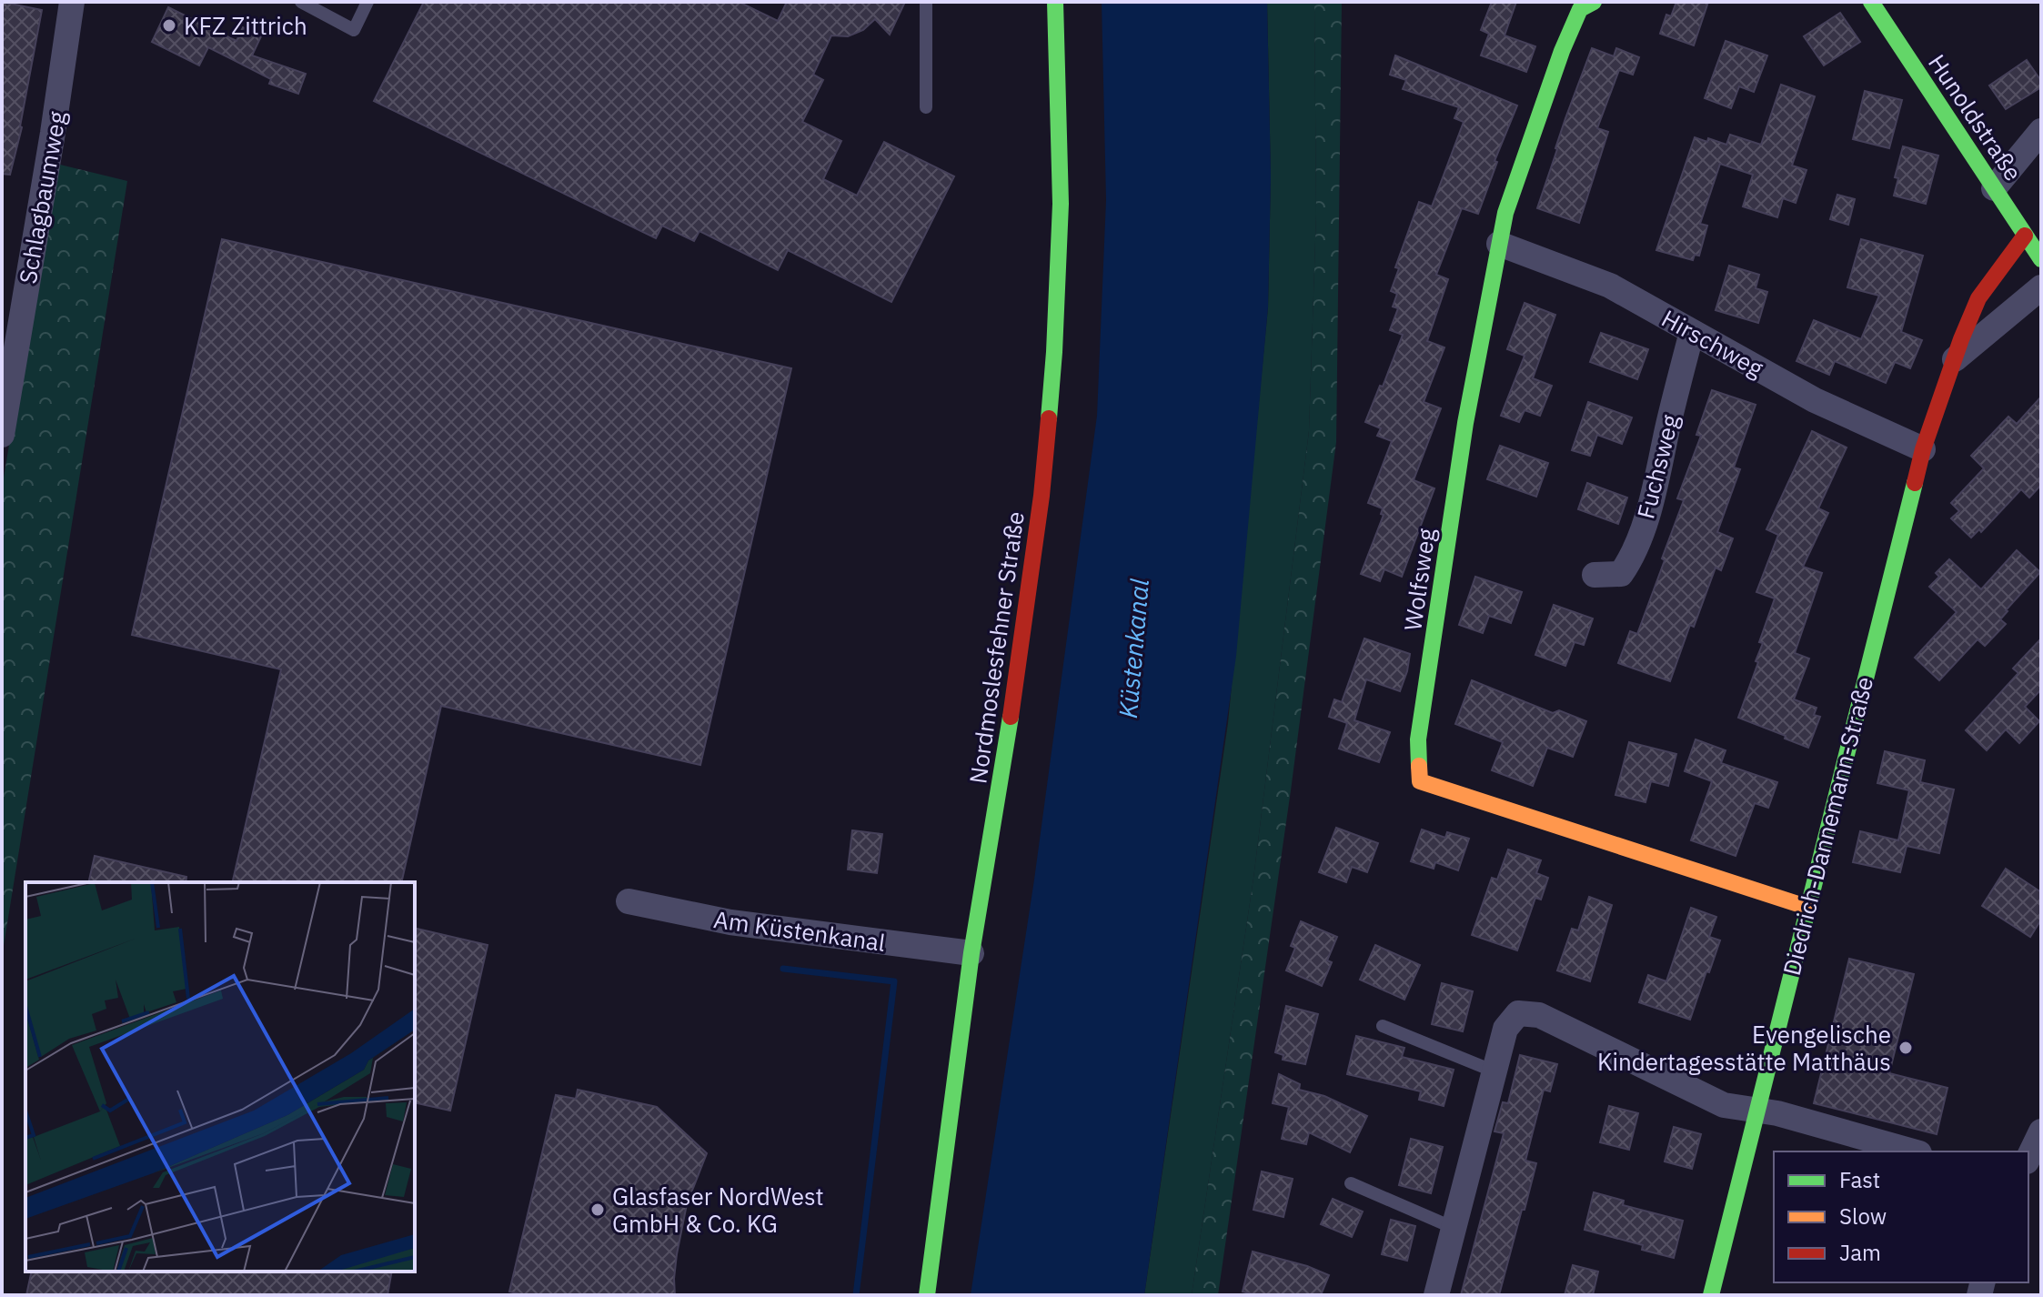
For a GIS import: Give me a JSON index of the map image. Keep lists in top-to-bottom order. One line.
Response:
{"streets":{"street":["Hunoldstraße","Schlagbaumweg","Hirschweg","Fuchsweg","Wolfsweg","Nordmoslesfehner Straße","Diedrich-Dannemann-Straße","Am Küstenkanal"]},"crossings":[["Hunoldstraße","Diedrich-Dannemann-Straße"],["Hirschweg","Fuchsweg"],["Hirschweg","Wolfsweg"],["Hirschweg","Diedrich-Dannemann-Straße"],["Wolfsweg","Diedrich-Dannemann-Straße"],["Nordmoslesfehner Straße","Am Küstenkanal"]],"water":["Küstenkanal"],"places":["KFZ Zittrich","Evengelische Kindertagesstätte Matthäus","Glasfaser NordWest GmbH & Co. KG"],"legend":["Fast","Slow","Jam"]}
